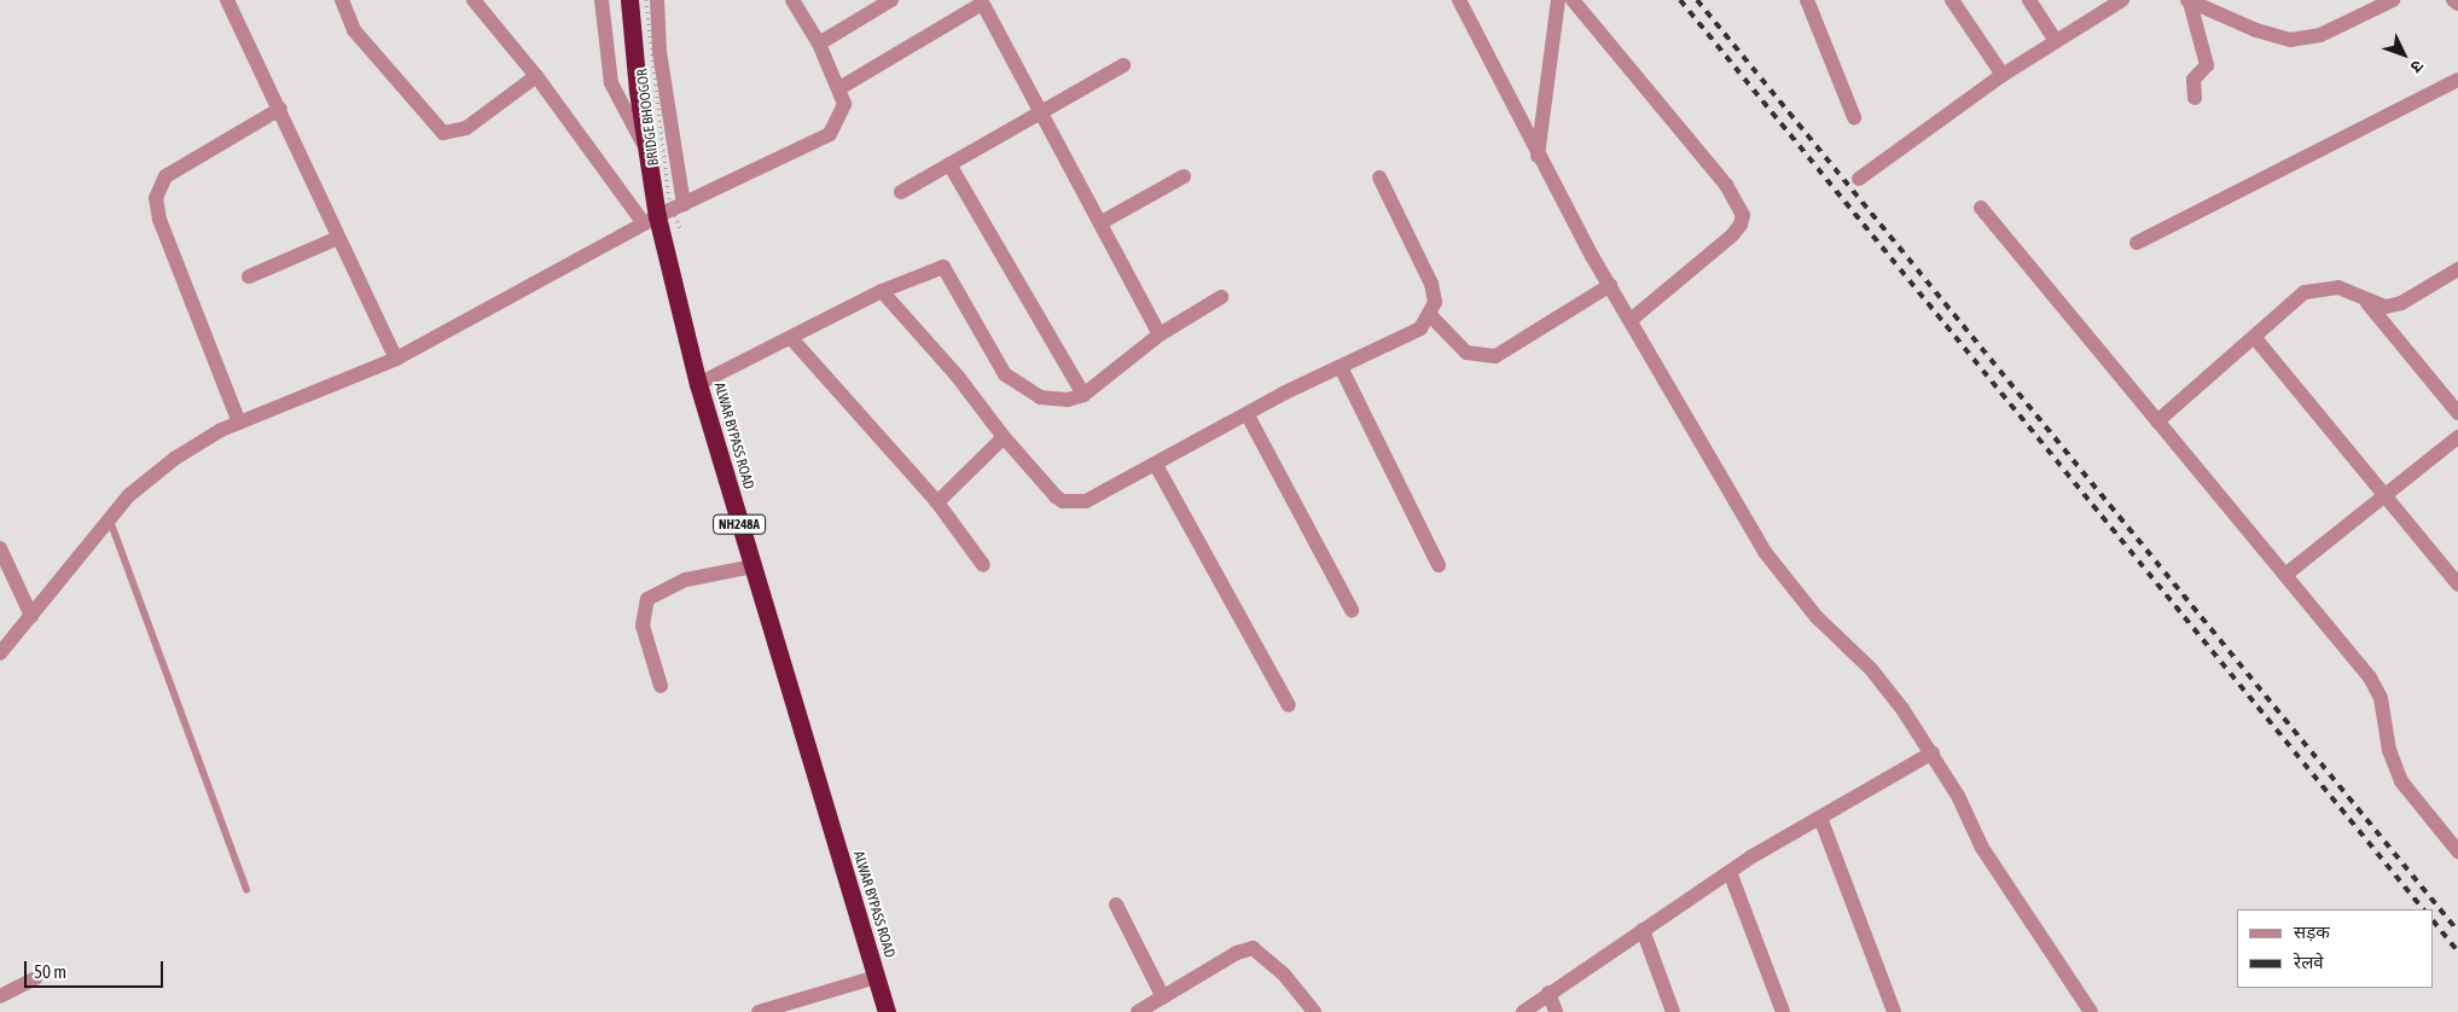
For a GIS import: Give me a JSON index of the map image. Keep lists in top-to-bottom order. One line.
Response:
{"streets":{"highway":["ALWAR BYPASS ROAD","NH248A"],"path":["BRIDGE BHOOGOR"]},"legend":["सड़क","रेलवे"],"scale_bar":"50 m","north":"bottom right"}
